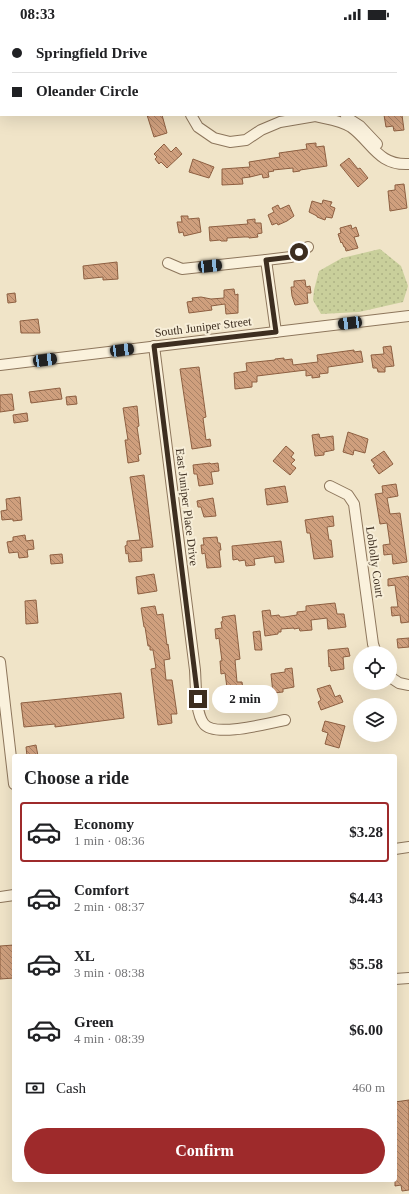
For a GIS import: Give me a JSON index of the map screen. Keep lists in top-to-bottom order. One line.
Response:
{"streets":{"street":["South Juniper Street","East Juniper Place Drive","Loblolly Court"]},"crossings":[["South Juniper Street","East Juniper Place Drive"]],"page":{"status":"08:33","banner":["Springfield Drive","Oleander Circle"],"bubble":"2 min","heading":"Choose a ride","list":[{"name":"Economy","note":"1 min · 08:36","value":"$3.28"},{"name":"Comfort","note":"2 min · 08:37","value":"$4.43"},{"name":"XL","note":"3 min · 08:38","value":"$5.58"},{"name":"Green","note":"4 min · 08:39","value":"$6.00"}],"pay":["Cash","460 m"],"buttons":"Confirm"}}
